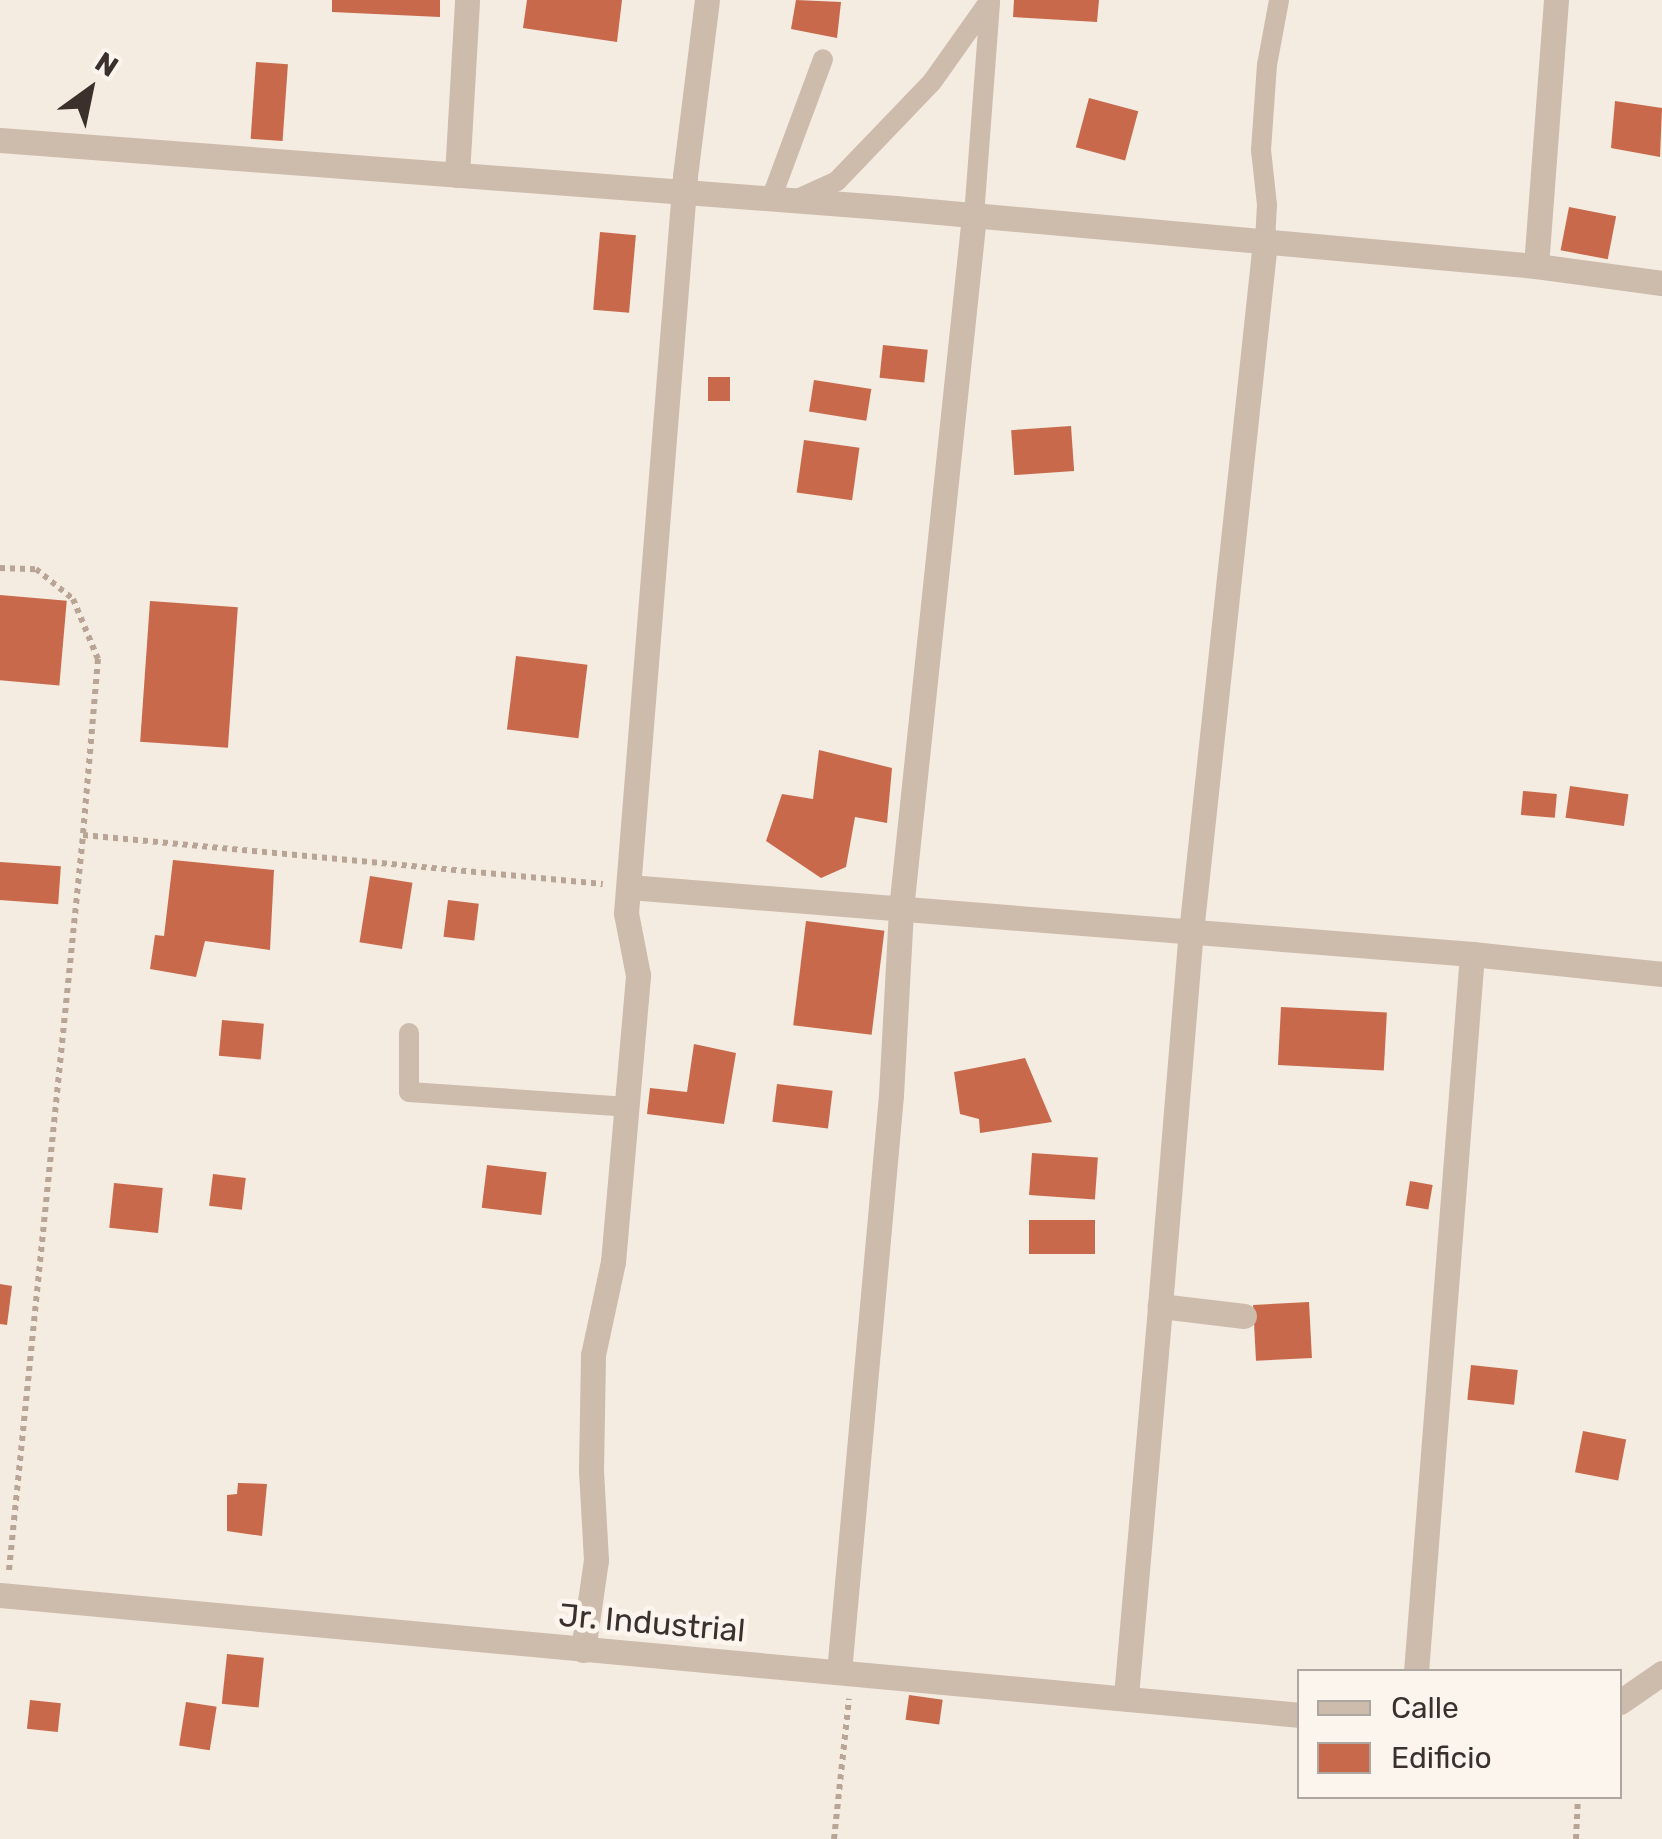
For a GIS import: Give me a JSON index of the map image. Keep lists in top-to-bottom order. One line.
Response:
{"streets":{"street":["Jr. Industrial"]},"legend":["Calle","Edificio"],"north":"top right"}
